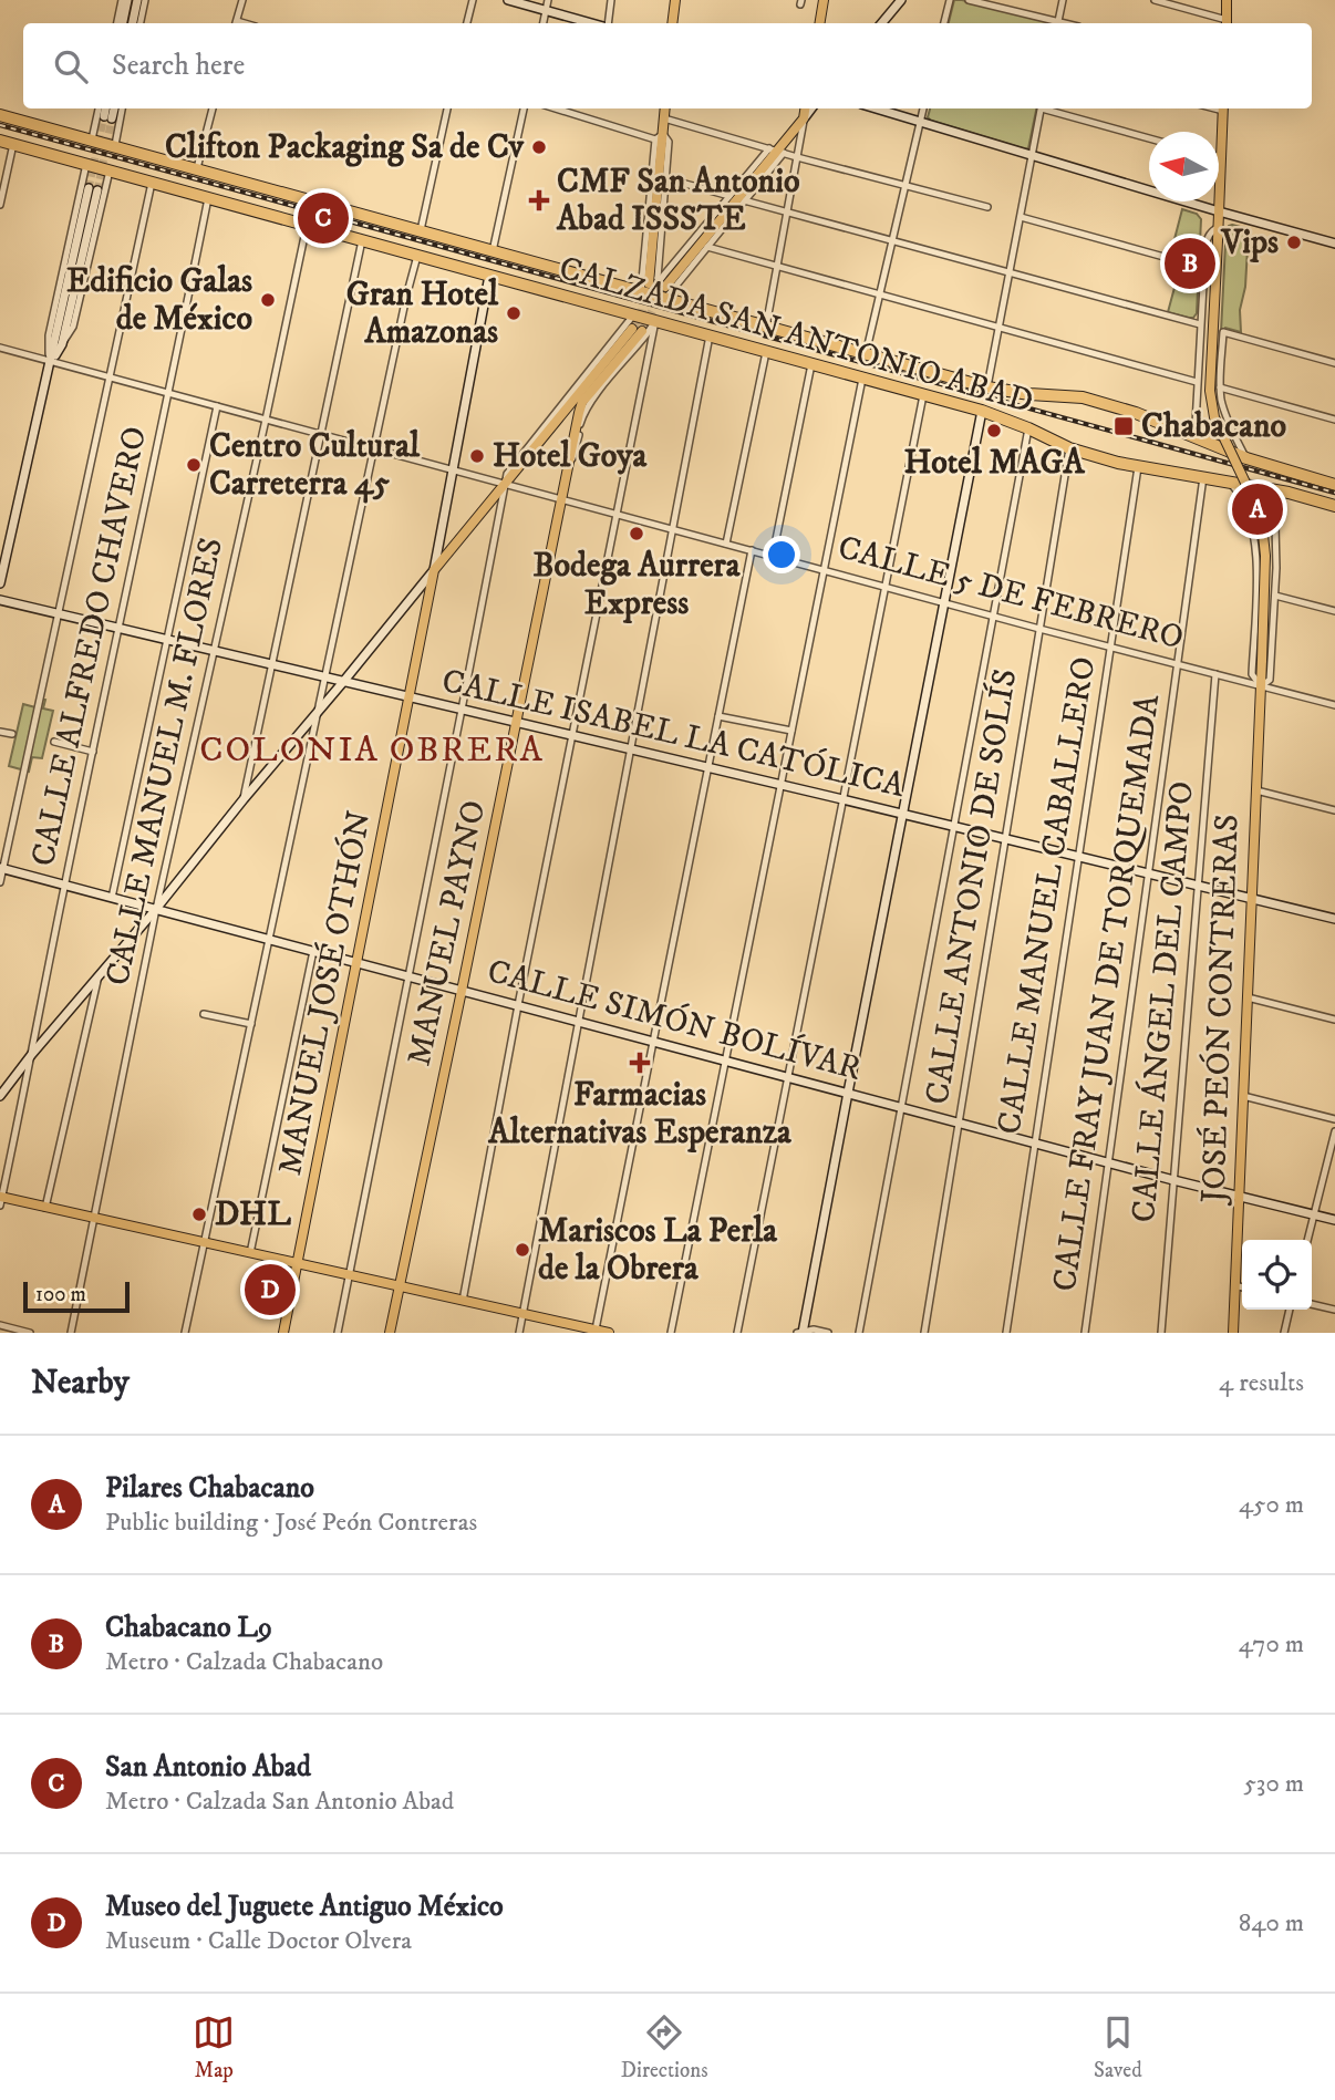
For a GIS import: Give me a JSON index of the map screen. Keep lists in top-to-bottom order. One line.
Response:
{"streets":{"highway":["CALZADA SAN ANTONIO ABAD"],"main road":["MANUEL PAYNO","MANUEL JOSÉ OTHÓN","JOSÉ PEÓN CONTRERAS"],"street":["CALLE 5 DE FEBRERO","CALLE ALFREDO CHAVERO","CALLE ISABEL LA CATÓLICA","CALLE MANUEL M. FLORES","CALLE ANTONIO DE SOLÍS","CALLE MANUEL CABALLERO","CALLE FRAY JUAN DE TORQUEMADA","CALLE ÁNGEL DEL CAMPO","CALLE SIMÓN BOLÍVAR"]},"crossings":[["CALZADA SAN ANTONIO ABAD","CALLE ALFREDO CHAVERO"],["CALZADA SAN ANTONIO ABAD","CALLE MANUEL M. FLORES"],["CALZADA SAN ANTONIO ABAD","CALLE ANTONIO DE SOLÍS"],["CALZADA SAN ANTONIO ABAD","CALLE MANUEL CABALLERO"],["CALZADA SAN ANTONIO ABAD","MANUEL JOSÉ OTHÓN"],["CALZADA SAN ANTONIO ABAD","CALLE FRAY JUAN DE TORQUEMADA"],["CALZADA SAN ANTONIO ABAD","JOSÉ PEÓN CONTRERAS"],["CALLE 5 DE FEBRERO","CALLE ALFREDO CHAVERO"],["CALLE 5 DE FEBRERO","CALLE MANUEL M. FLORES"],["CALLE 5 DE FEBRERO","CALLE ANTONIO DE SOLÍS"],["CALLE 5 DE FEBRERO","CALLE MANUEL CABALLERO"],["CALLE 5 DE FEBRERO","MANUEL PAYNO"],["CALLE 5 DE FEBRERO","MANUEL JOSÉ OTHÓN"],["CALLE 5 DE FEBRERO","CALLE FRAY JUAN DE TORQUEMADA"],["CALLE 5 DE FEBRERO","CALLE ÁNGEL DEL CAMPO"],["CALLE 5 DE FEBRERO","JOSÉ PEÓN CONTRERAS"],["CALLE ALFREDO CHAVERO","CALLE ISABEL LA CATÓLICA"],["CALLE ALFREDO CHAVERO","CALLE SIMÓN BOLÍVAR"],["CALLE ISABEL LA CATÓLICA","CALLE MANUEL M. FLORES"],["CALLE ISABEL LA CATÓLICA","CALLE ANTONIO DE SOLÍS"],["CALLE ISABEL LA CATÓLICA","CALLE MANUEL CABALLERO"],["CALLE ISABEL LA CATÓLICA","MANUEL PAYNO"],["CALLE ISABEL LA CATÓLICA","MANUEL JOSÉ OTHÓN"],["CALLE ISABEL LA CATÓLICA","CALLE FRAY JUAN DE TORQUEMADA"],["CALLE ISABEL LA CATÓLICA","CALLE ÁNGEL DEL CAMPO"],["CALLE ISABEL LA CATÓLICA","JOSÉ PEÓN CONTRERAS"],["CALLE MANUEL M. FLORES","CALLE SIMÓN BOLÍVAR"],["CALLE ANTONIO DE SOLÍS","CALLE SIMÓN BOLÍVAR"],["CALLE MANUEL CABALLERO","CALLE SIMÓN BOLÍVAR"],["MANUEL PAYNO","CALLE SIMÓN BOLÍVAR"],["MANUEL JOSÉ OTHÓN","CALLE SIMÓN BOLÍVAR"],["CALLE FRAY JUAN DE TORQUEMADA","CALLE SIMÓN BOLÍVAR"],["CALLE ÁNGEL DEL CAMPO","CALLE SIMÓN BOLÍVAR"],["JOSÉ PEÓN CONTRERAS","CALLE SIMÓN BOLÍVAR"]],"districts":["COLONIA OBRERA"],"places":{"other":["Clifton Packaging Sa de Cv","Vips","Edificio Galas de México","Gran Hotel Amazonas","Hotel MAGA","Hotel Goya","Centro Cultural Carreterra 45","Bodega Aurrera Express","DHL","Mariscos La Perla de la Obrera"],"health":["CMF San Antonio Abad ISSSTE","Farmacias Alternativas Esperanza"],"transit":["Chabacano"]},"scale_bar":"100 m","north":"left","page":{"search":"Search here","pins":["C","B","A","D"],"scale":"100 m","heading":["Nearby","4 results"],"list":[{"mark":"A","name":"Pilares Chabacano","note":"Public building · José Peón Contreras","value":"450 m"},{"mark":"B","name":"Chabacano L9","note":"Metro · Calzada Chabacano","value":"470 m"},{"mark":"C","name":"San Antonio Abad","note":"Metro · Calzada San Antonio Abad","value":"530 m"},{"mark":"D","name":"Museo del Juguete Antiguo México","note":"Museum · Calle Doctor Olvera","value":"840 m"}],"nav":["Map","Directions","Saved"]}}
